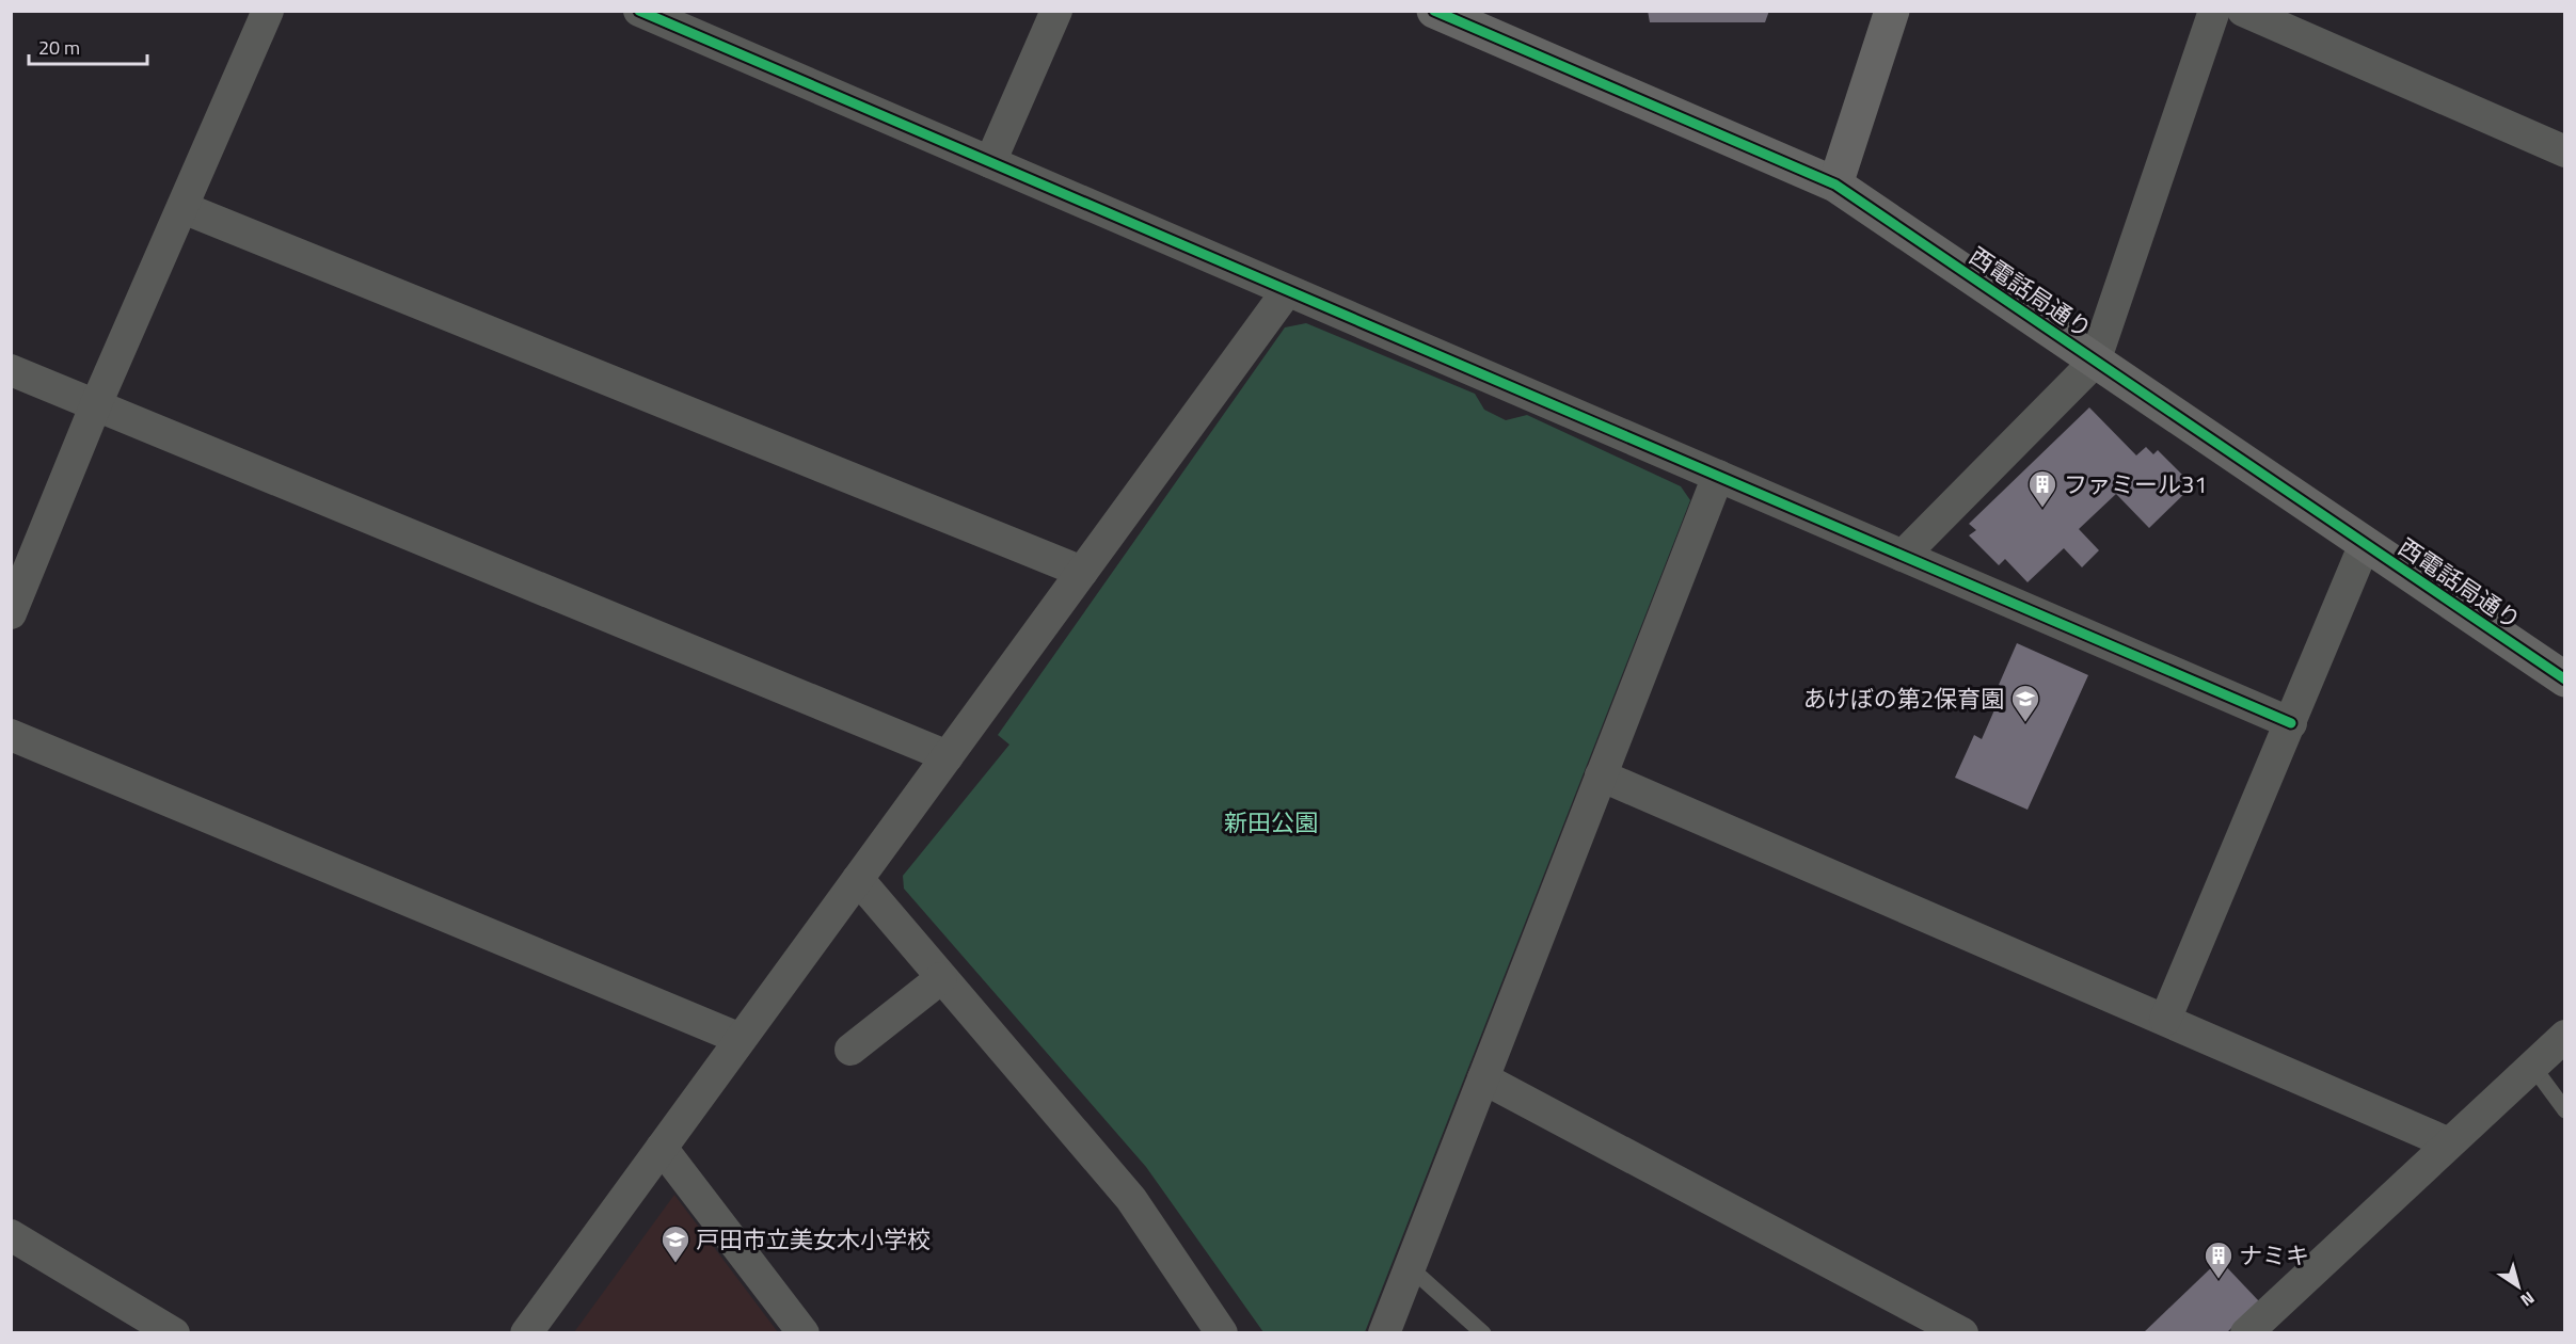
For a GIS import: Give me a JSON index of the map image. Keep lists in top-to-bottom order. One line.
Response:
{"streets":{"street":["西電話局通り"]},"parks":["新田公園"],"places":{"building":["ファミール31","ナミキ"],"school or university":["あけぼの第2保育園","戸田市立美女木小学校"]},"scale_bar":"20 m","north":"bottom right"}
